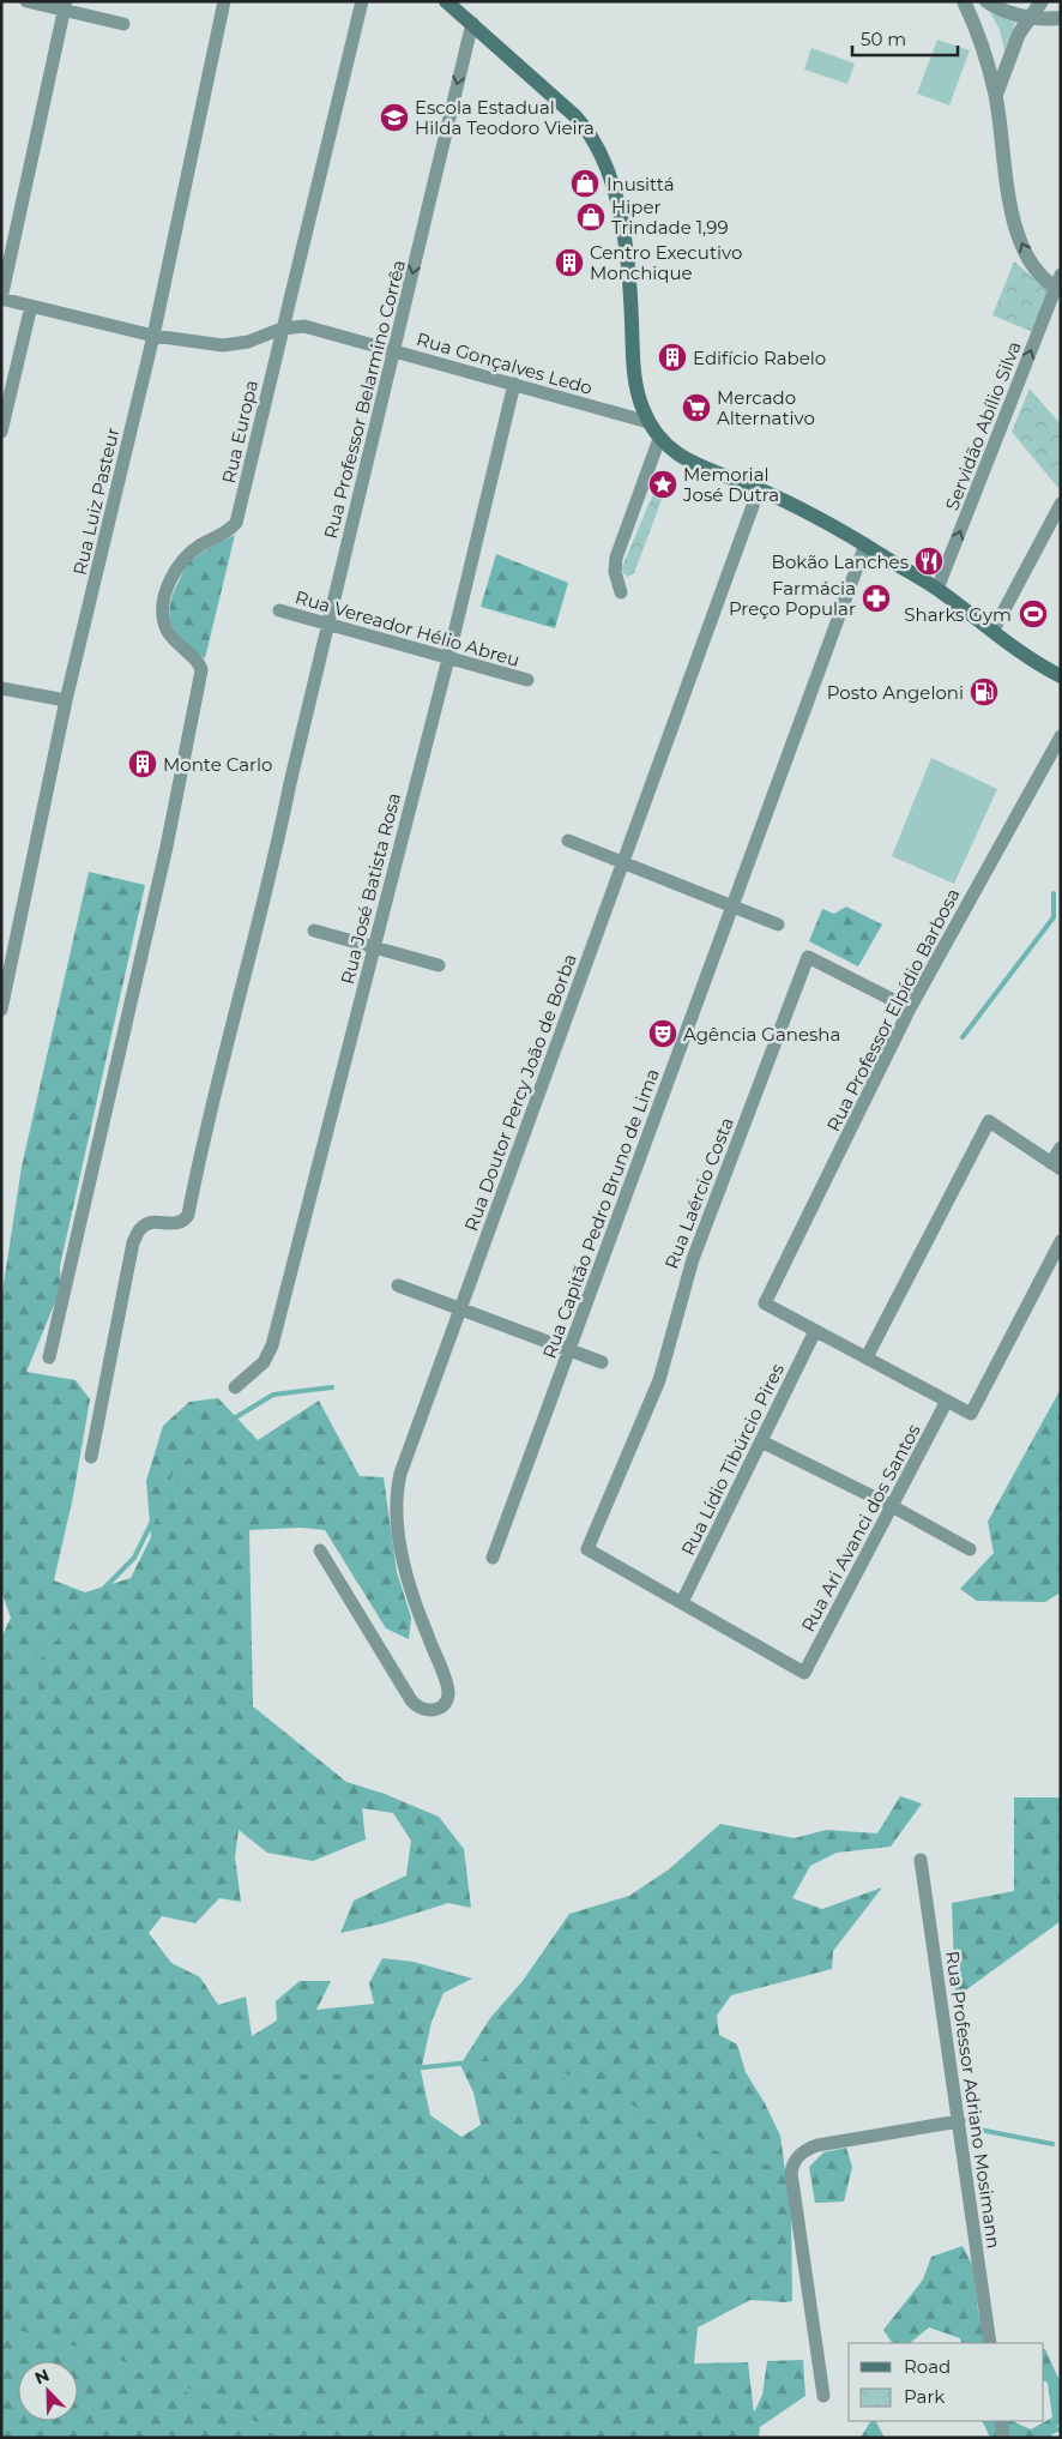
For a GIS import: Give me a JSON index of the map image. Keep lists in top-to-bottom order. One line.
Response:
{"streets":{"street":["Rua Gonçalves Ledo","Rua Professor Belarmino Corrêa","Servidão Abílio Silva","Rua Europa","Rua Luiz Pasteur","Rua Vereador Hélio Abreu","Rua José Batista Rosa","Rua Professor Elpídio Barbosa","Rua Doutor Percy João de Borba","Rua Laércio Costa","Rua Capitão Pedro Bruno de Lima","Rua Lídio Tibúrcio Pires","Rua Ari Avanci dos Santos","Rua Professor Adriano Mosimann"]},"crossings":[["Rua Gonçalves Ledo","Rua Professor Belarmino Corrêa"],["Rua Gonçalves Ledo","Rua Europa"],["Rua Gonçalves Ledo","Rua Luiz Pasteur"],["Rua Gonçalves Ledo","Rua José Batista Rosa"],["Rua Professor Belarmino Corrêa","Rua Vereador Hélio Abreu"],["Rua Vereador Hélio Abreu","Rua José Batista Rosa"],["Rua Professor Elpídio Barbosa","Rua Laércio Costa"],["Rua Professor Elpídio Barbosa","Rua Lídio Tibúrcio Pires"],["Rua Laércio Costa","Rua Lídio Tibúrcio Pires"],["Rua Laércio Costa","Rua Ari Avanci dos Santos"],["Rua Lídio Tibúrcio Pires","Rua Ari Avanci dos Santos"]],"places":{"school or university":["Escola Estadual Hilda Teodoro Vieira"],"shop":["Inusittá","Hiper Trindade 1,99"],"building":["Centro Executivo Monchique","Edifício Rabelo","Monte Carlo"],"supermarket":["Mercado Alternativo"],"place":["Memorial José Dutra"],"restaurant":["Bokão Lanches"],"pharmacy":["Farmácia Preço Popular"],"sports":["Sharks Gym"],"fuel station":["Posto Angeloni"],"theatre":["Agência Ganesha"]},"legend":["Road","Park"],"scale_bar":"50 m","north":"top left"}
